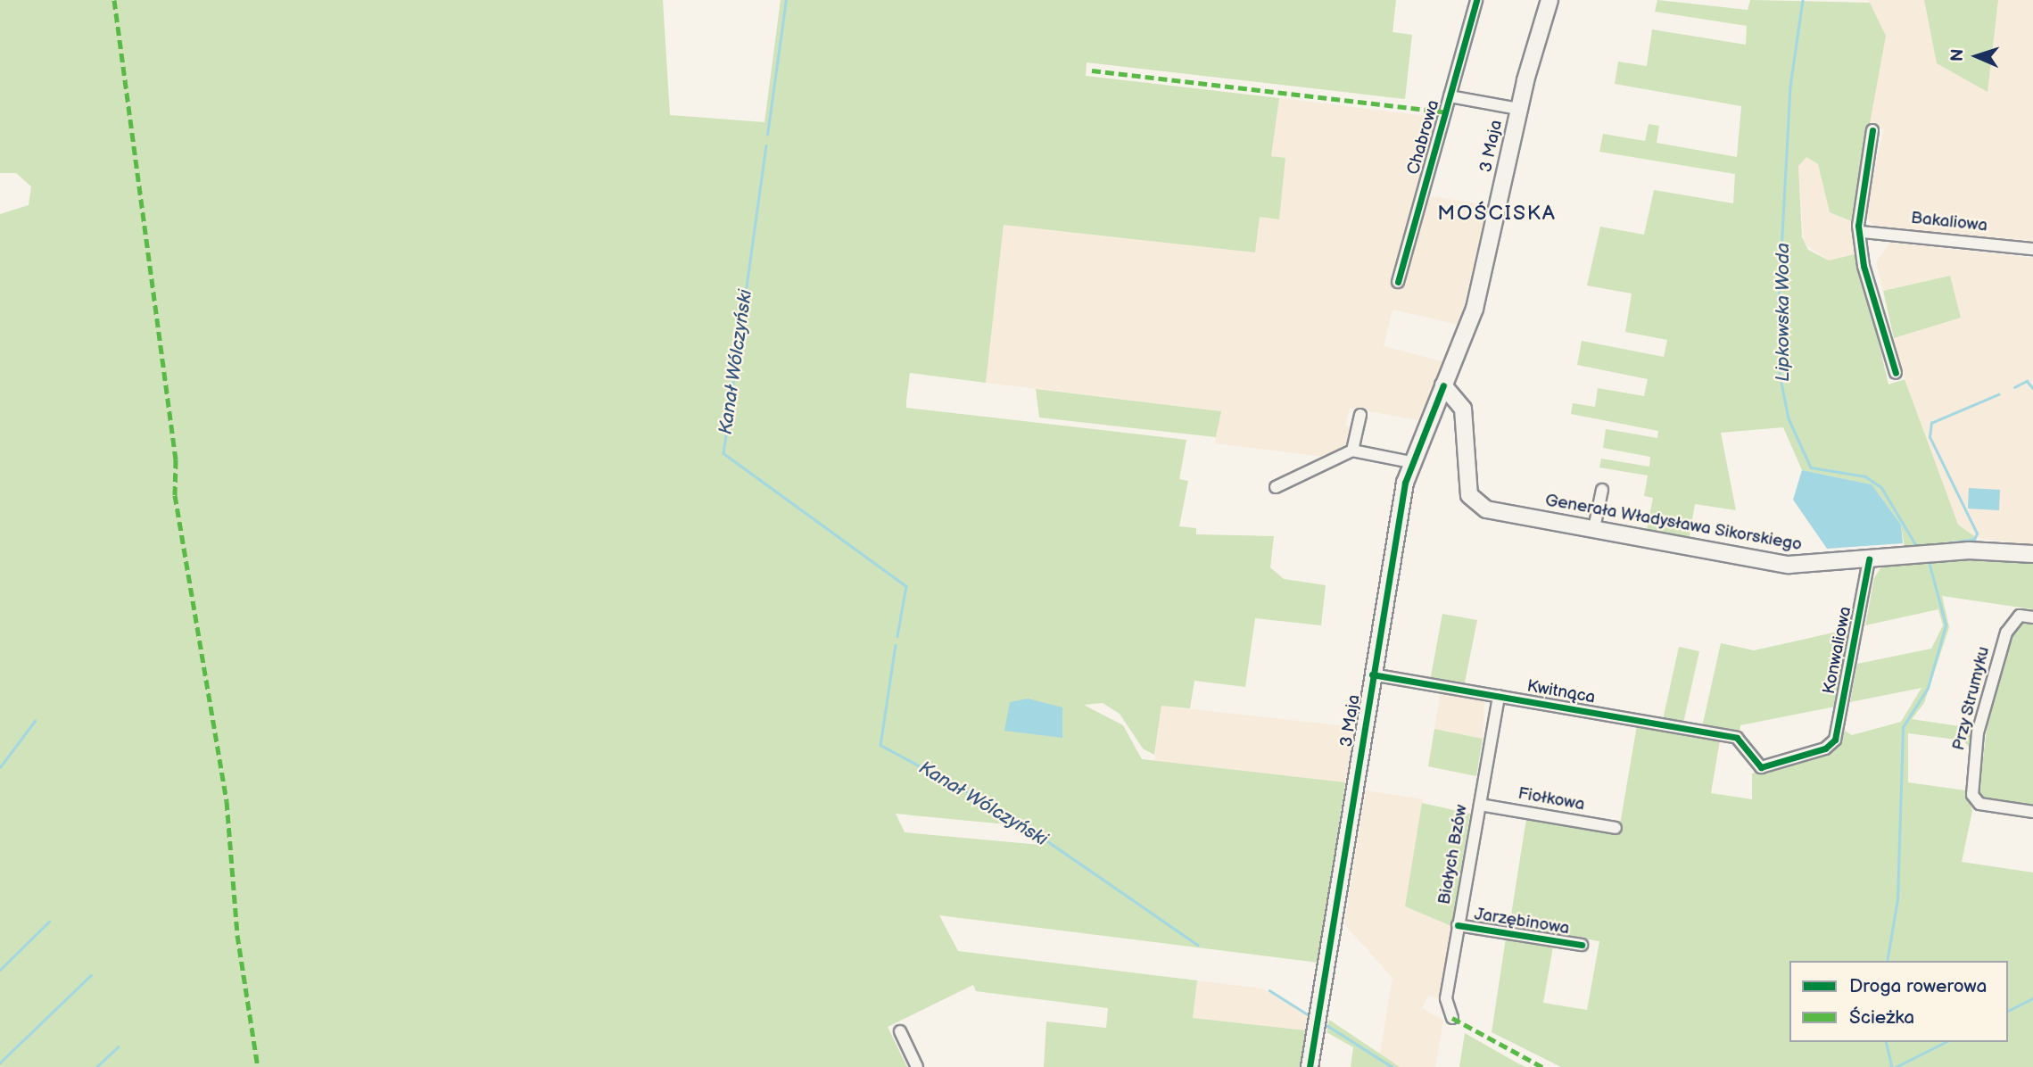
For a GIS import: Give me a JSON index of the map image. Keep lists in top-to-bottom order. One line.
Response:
{"streets":{"main road":["3 Maja","Generała Władysława Sikorskiego"],"street":["Chabrowa","Bakaliowa","Konwaliowa","Kwitnąca","Przy Strumyku","Fiołkowa","Białych Bzów","Jarzębinowa"]},"crossings":[["3 Maja","Generała Władysława Sikorskiego"],["3 Maja","Kwitnąca"],["Generała Władysława Sikorskiego","Konwaliowa"],["Konwaliowa","Kwitnąca"],["Kwitnąca","Białych Bzów"],["Fiołkowa","Białych Bzów"],["Białych Bzów","Jarzębinowa"]],"districts":["MOŚCISKA"],"water":["Lipkowska Woda","Kanał Wólczyński"],"legend":["Droga rowerowa","Ścieżka"],"north":"left"}
